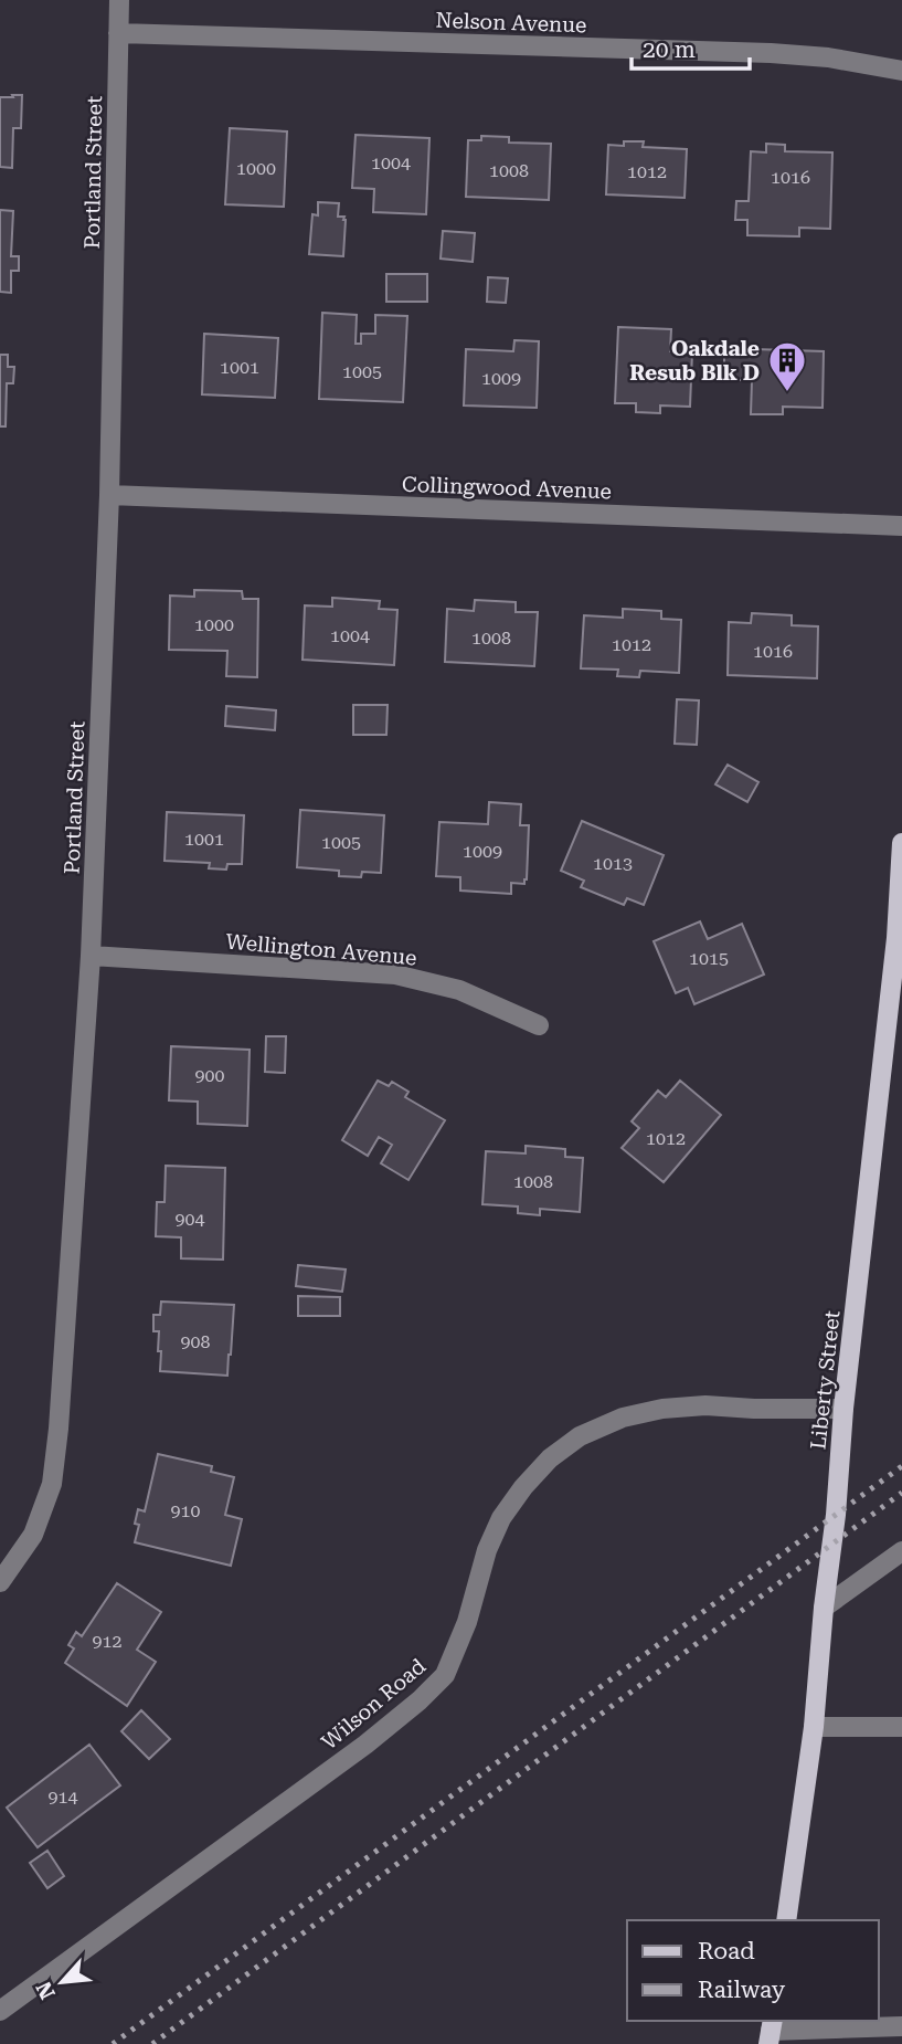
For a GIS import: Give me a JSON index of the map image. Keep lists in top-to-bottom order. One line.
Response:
{"streets":{"main road":["Liberty Street"],"street":["Nelson Avenue","Portland Street","Collingwood Avenue","Wellington Avenue","Wilson Road"]},"crossings":[["Nelson Avenue","Portland Street"],["Portland Street","Collingwood Avenue"],["Portland Street","Wellington Avenue"],["Liberty Street","Wilson Road"]],"places":{"building":["Oakdale Resub Blk D"]},"house_numbers":["1004","1000","1008","1012","1016","1001","1005","1009","1000","1004","1008","1012","1016","1001","1005","1009","1013","1015","900","1012","1008","904","908","910","912","914"],"legend":["Road","Railway"],"scale_bar":"20 m","north":"bottom left"}
